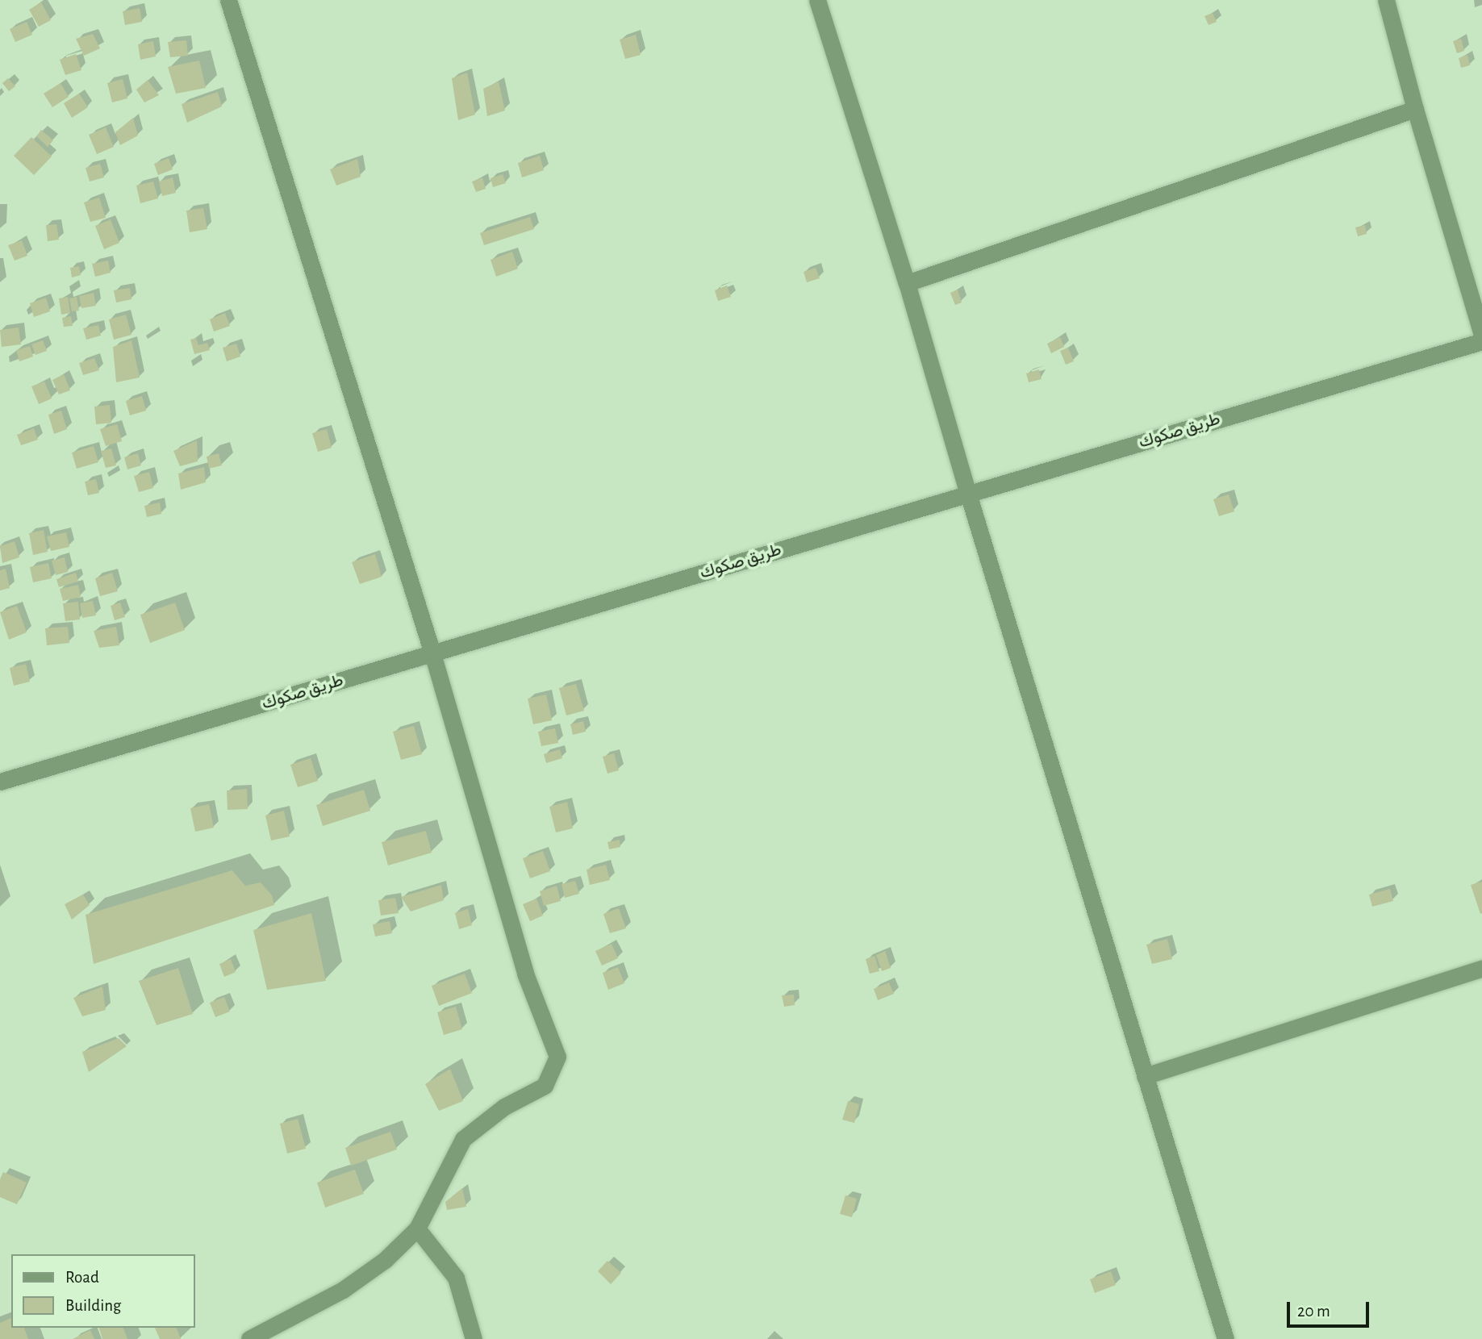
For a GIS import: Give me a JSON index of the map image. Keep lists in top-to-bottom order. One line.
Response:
{"streets":{"street":["طريق صكوك"]},"legend":["Road","Building"],"scale_bar":"20 m"}
